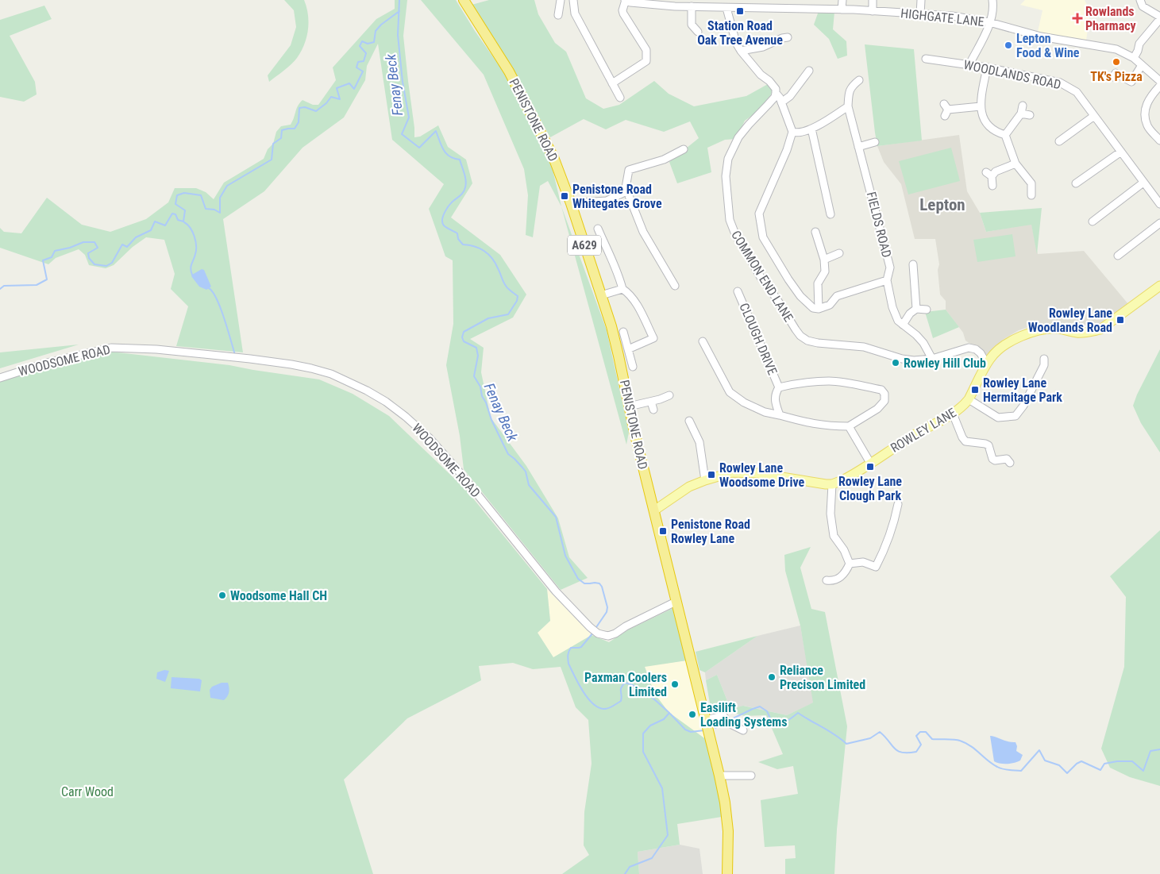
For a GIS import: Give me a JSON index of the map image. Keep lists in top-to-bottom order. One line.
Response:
{"streets":{"highway":["PENISTONE ROAD","A629"],"main road":["ROWLEY LANE"],"street":["HIGHGATE LANE","WOODLANDS ROAD","FIELDS ROAD","COMMON END LANE","CLOUGH DRIVE","WOODSOME ROAD"]},"crossings":[["PENISTONE ROAD","WOODSOME ROAD"],["COMMON END LANE","ROWLEY LANE"]],"districts":["Lepton"],"water":["Fenay Beck"],"parks":["Carr Wood"],"places":{"transit":["Station Road Oak Tree Avenue","Penistone Road Whitegates Grove","Rowley Lane Woodlands Road","Rowley Lane Hermitage Park","Rowley Lane Clough Park","Rowley Lane Woodsome Drive","Penistone Road Rowley Lane"],"health":["Rowlands Pharmacy"],"other":["Lepton Food & Wine","TK's Pizza","Rowley Hill Club","Woodsome Hall CH","Reliance Precison Limited","Paxman Coolers Limited","Easilift Loading Systems"]}}
